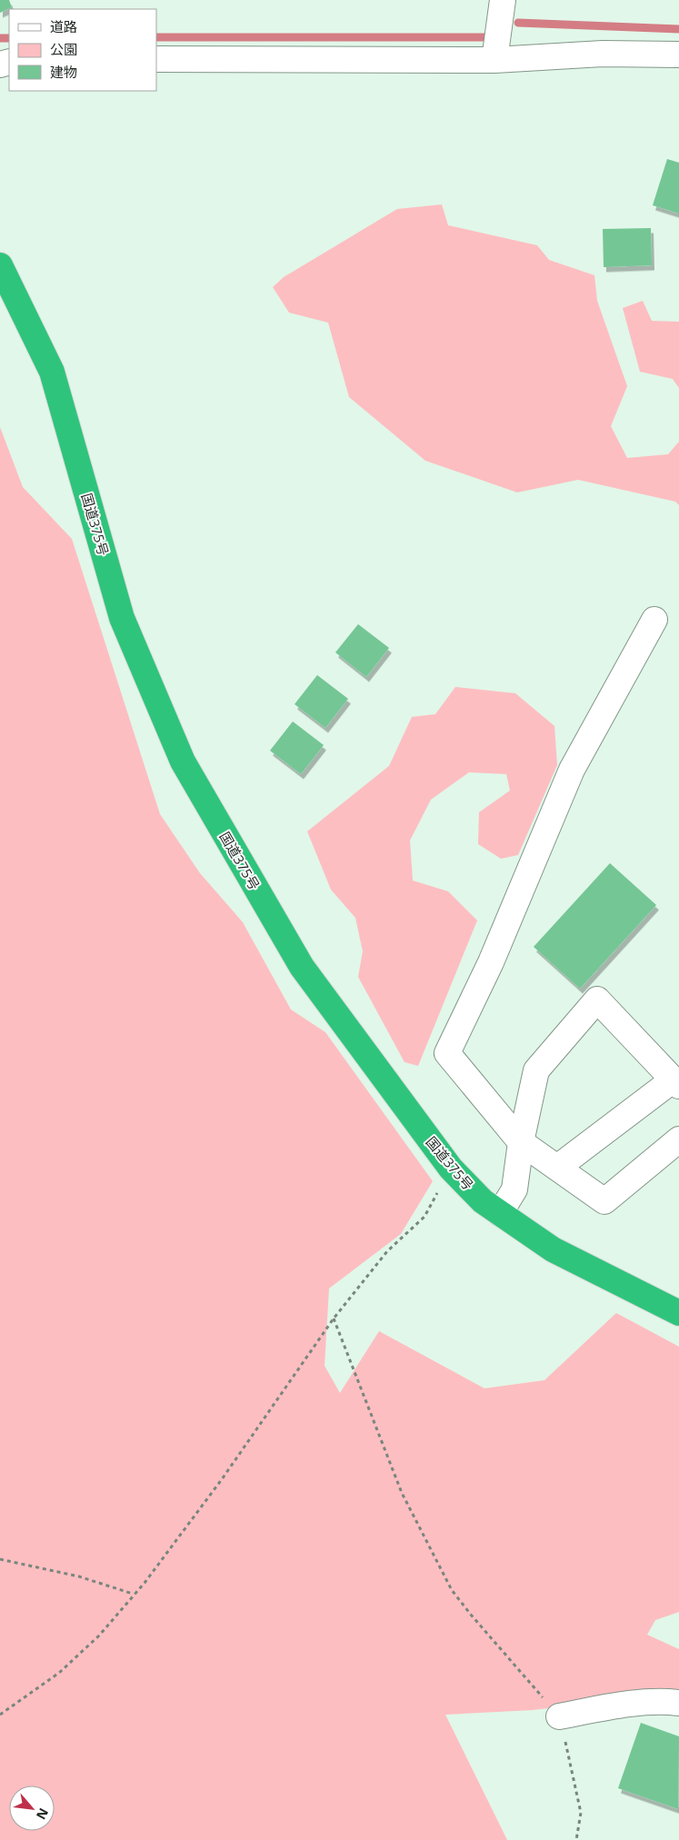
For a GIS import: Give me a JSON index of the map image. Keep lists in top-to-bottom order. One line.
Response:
{"streets":{"highway":["国道375号"]},"legend":["道路","公園","建物"],"north":"bottom right"}
